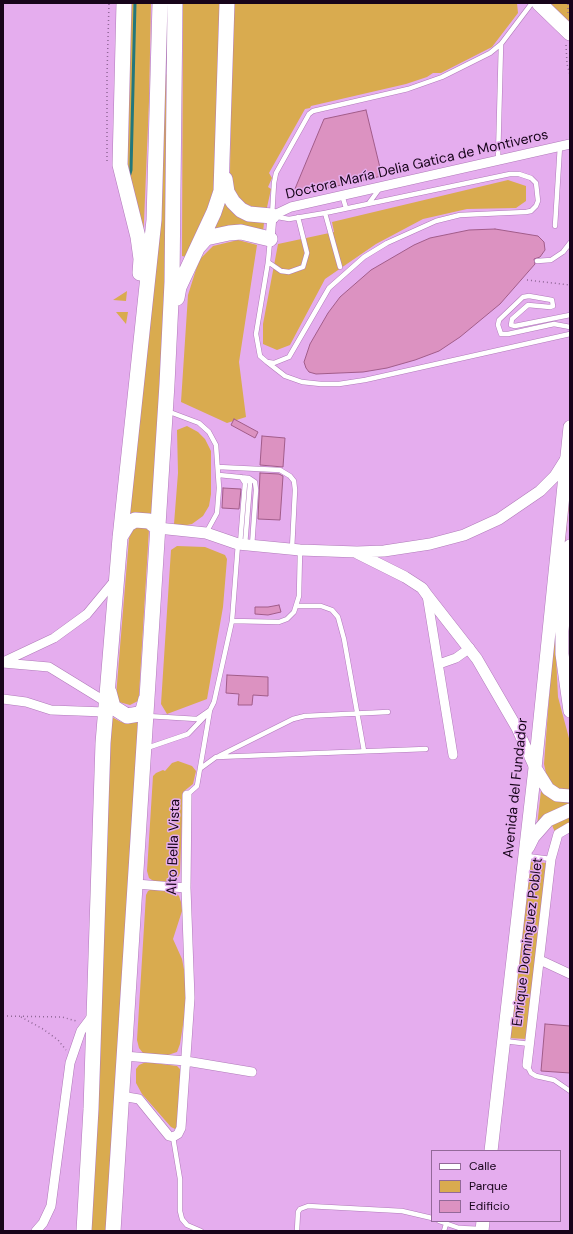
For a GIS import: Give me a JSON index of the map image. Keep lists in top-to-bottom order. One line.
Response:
{"streets":{"main road":["Avenida del Fundador"],"street":["Doctora María Delia Gatica de Montiveros","Alto Bella Vista","Enrique Dominguez Poblet"]},"legend":["Calle","Parque","Edificio"]}
